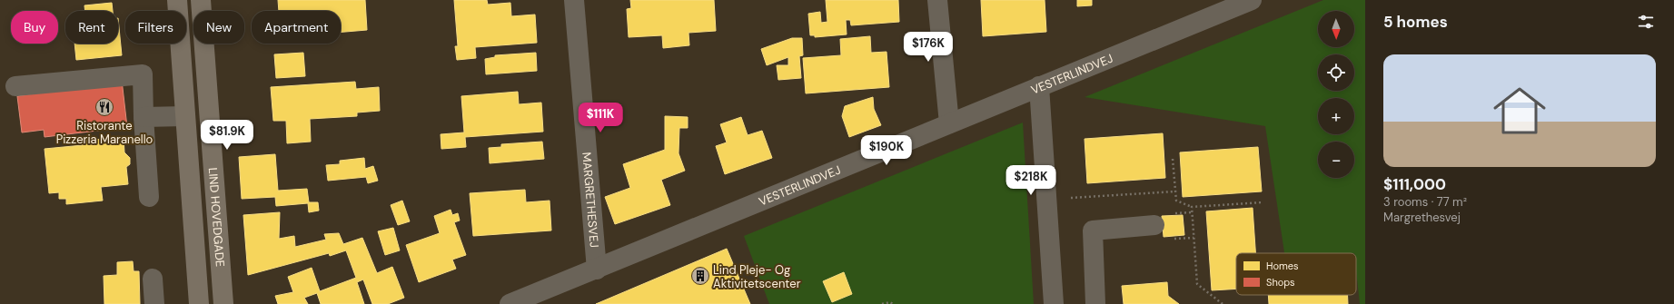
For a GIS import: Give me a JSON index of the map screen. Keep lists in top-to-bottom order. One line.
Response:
{"streets":{"main road":["LIND HOVEDGADE"],"street":["VESTERLINDVEJ","MARGRETHESVEJ"]},"crossings":[["VESTERLINDVEJ","MARGRETHESVEJ"]],"places":{"restaurant":["Ristorante Pizzeria Maranello"],"building":["Lind Pleje- Og Aktivitetscenter"]},"legend":["Homes","Shops"],"north":"bottom","page":{"heading":"5 homes","map_buttons":["+","−"],"chip":["Buy","Rent","Filters","New","Apartment"],"price":["$176K","$111K","$81.9K","$190K","$218K"],"list":[{"name":"$111,000","note":"3 rooms · 77 m² · Margrethesvej"}]}}
